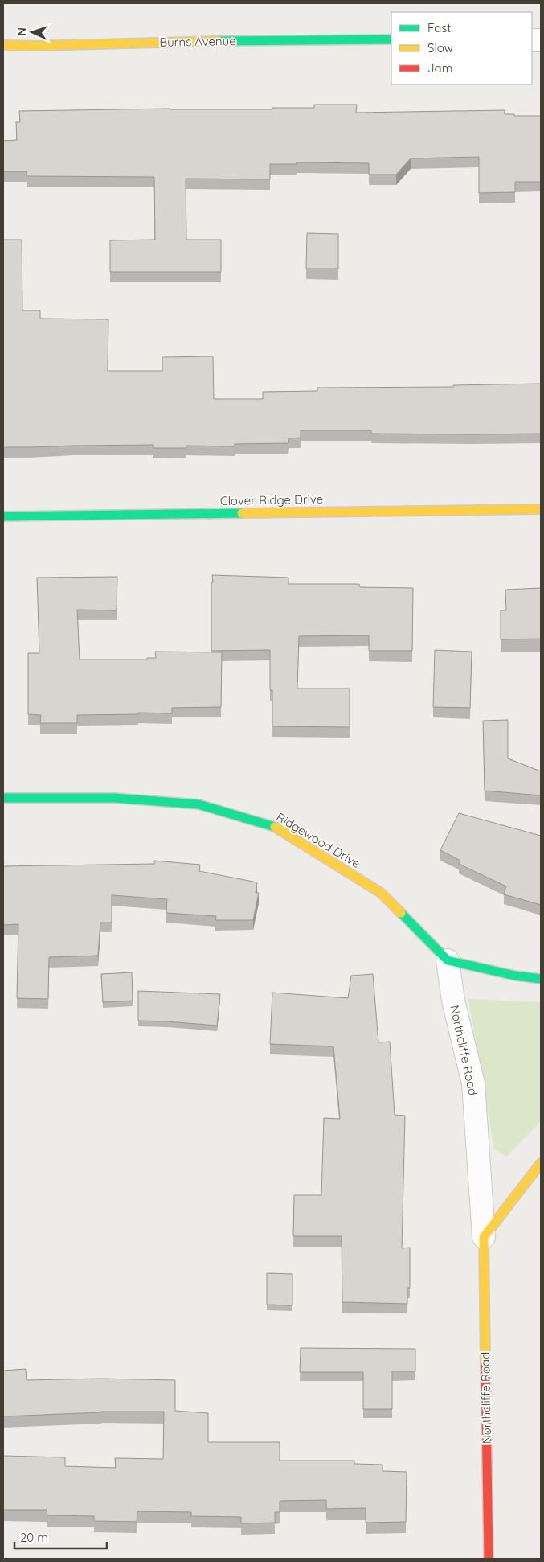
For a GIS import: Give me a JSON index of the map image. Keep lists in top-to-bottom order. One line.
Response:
{"streets":{"street":["Burns Avenue","Clover Ridge Drive","Ridgewood Drive","Northcliffe Road"]},"crossings":[["Ridgewood Drive","Northcliffe Road"]],"legend":["Fast","Slow","Jam"],"scale_bar":"20 m","north":"left"}
